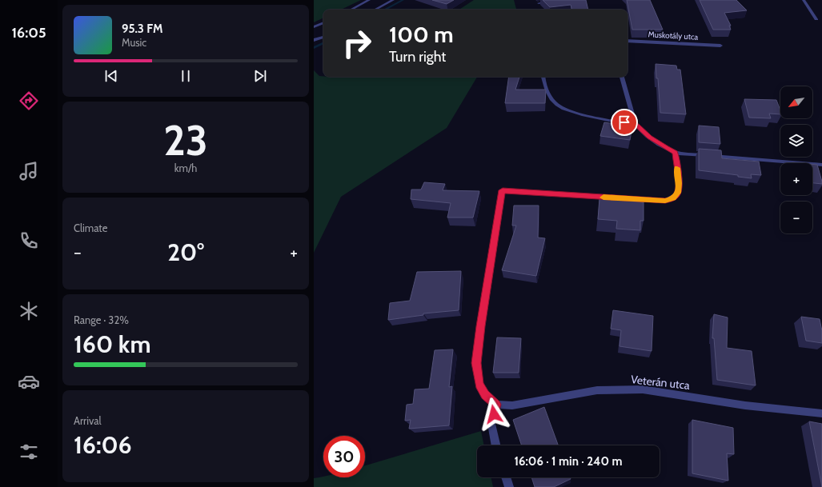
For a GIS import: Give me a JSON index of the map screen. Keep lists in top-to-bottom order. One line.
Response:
{"streets":{"street":["Muskotály utca","Veterán utca"]},"north":"bottom left","page":{"tabs":"16:05","turn":["100 m","Turn right"],"song":["95.3 FM","Music"],"map_buttons":["+","−"],"tile":[["23","km/h"],"Climate",["Range · 32%","160 km"],["Arrival","16:06"]],"heat":["−","20°","+"],"limit":"30","trip":"16:06 · 1 min · 240 m"}}
